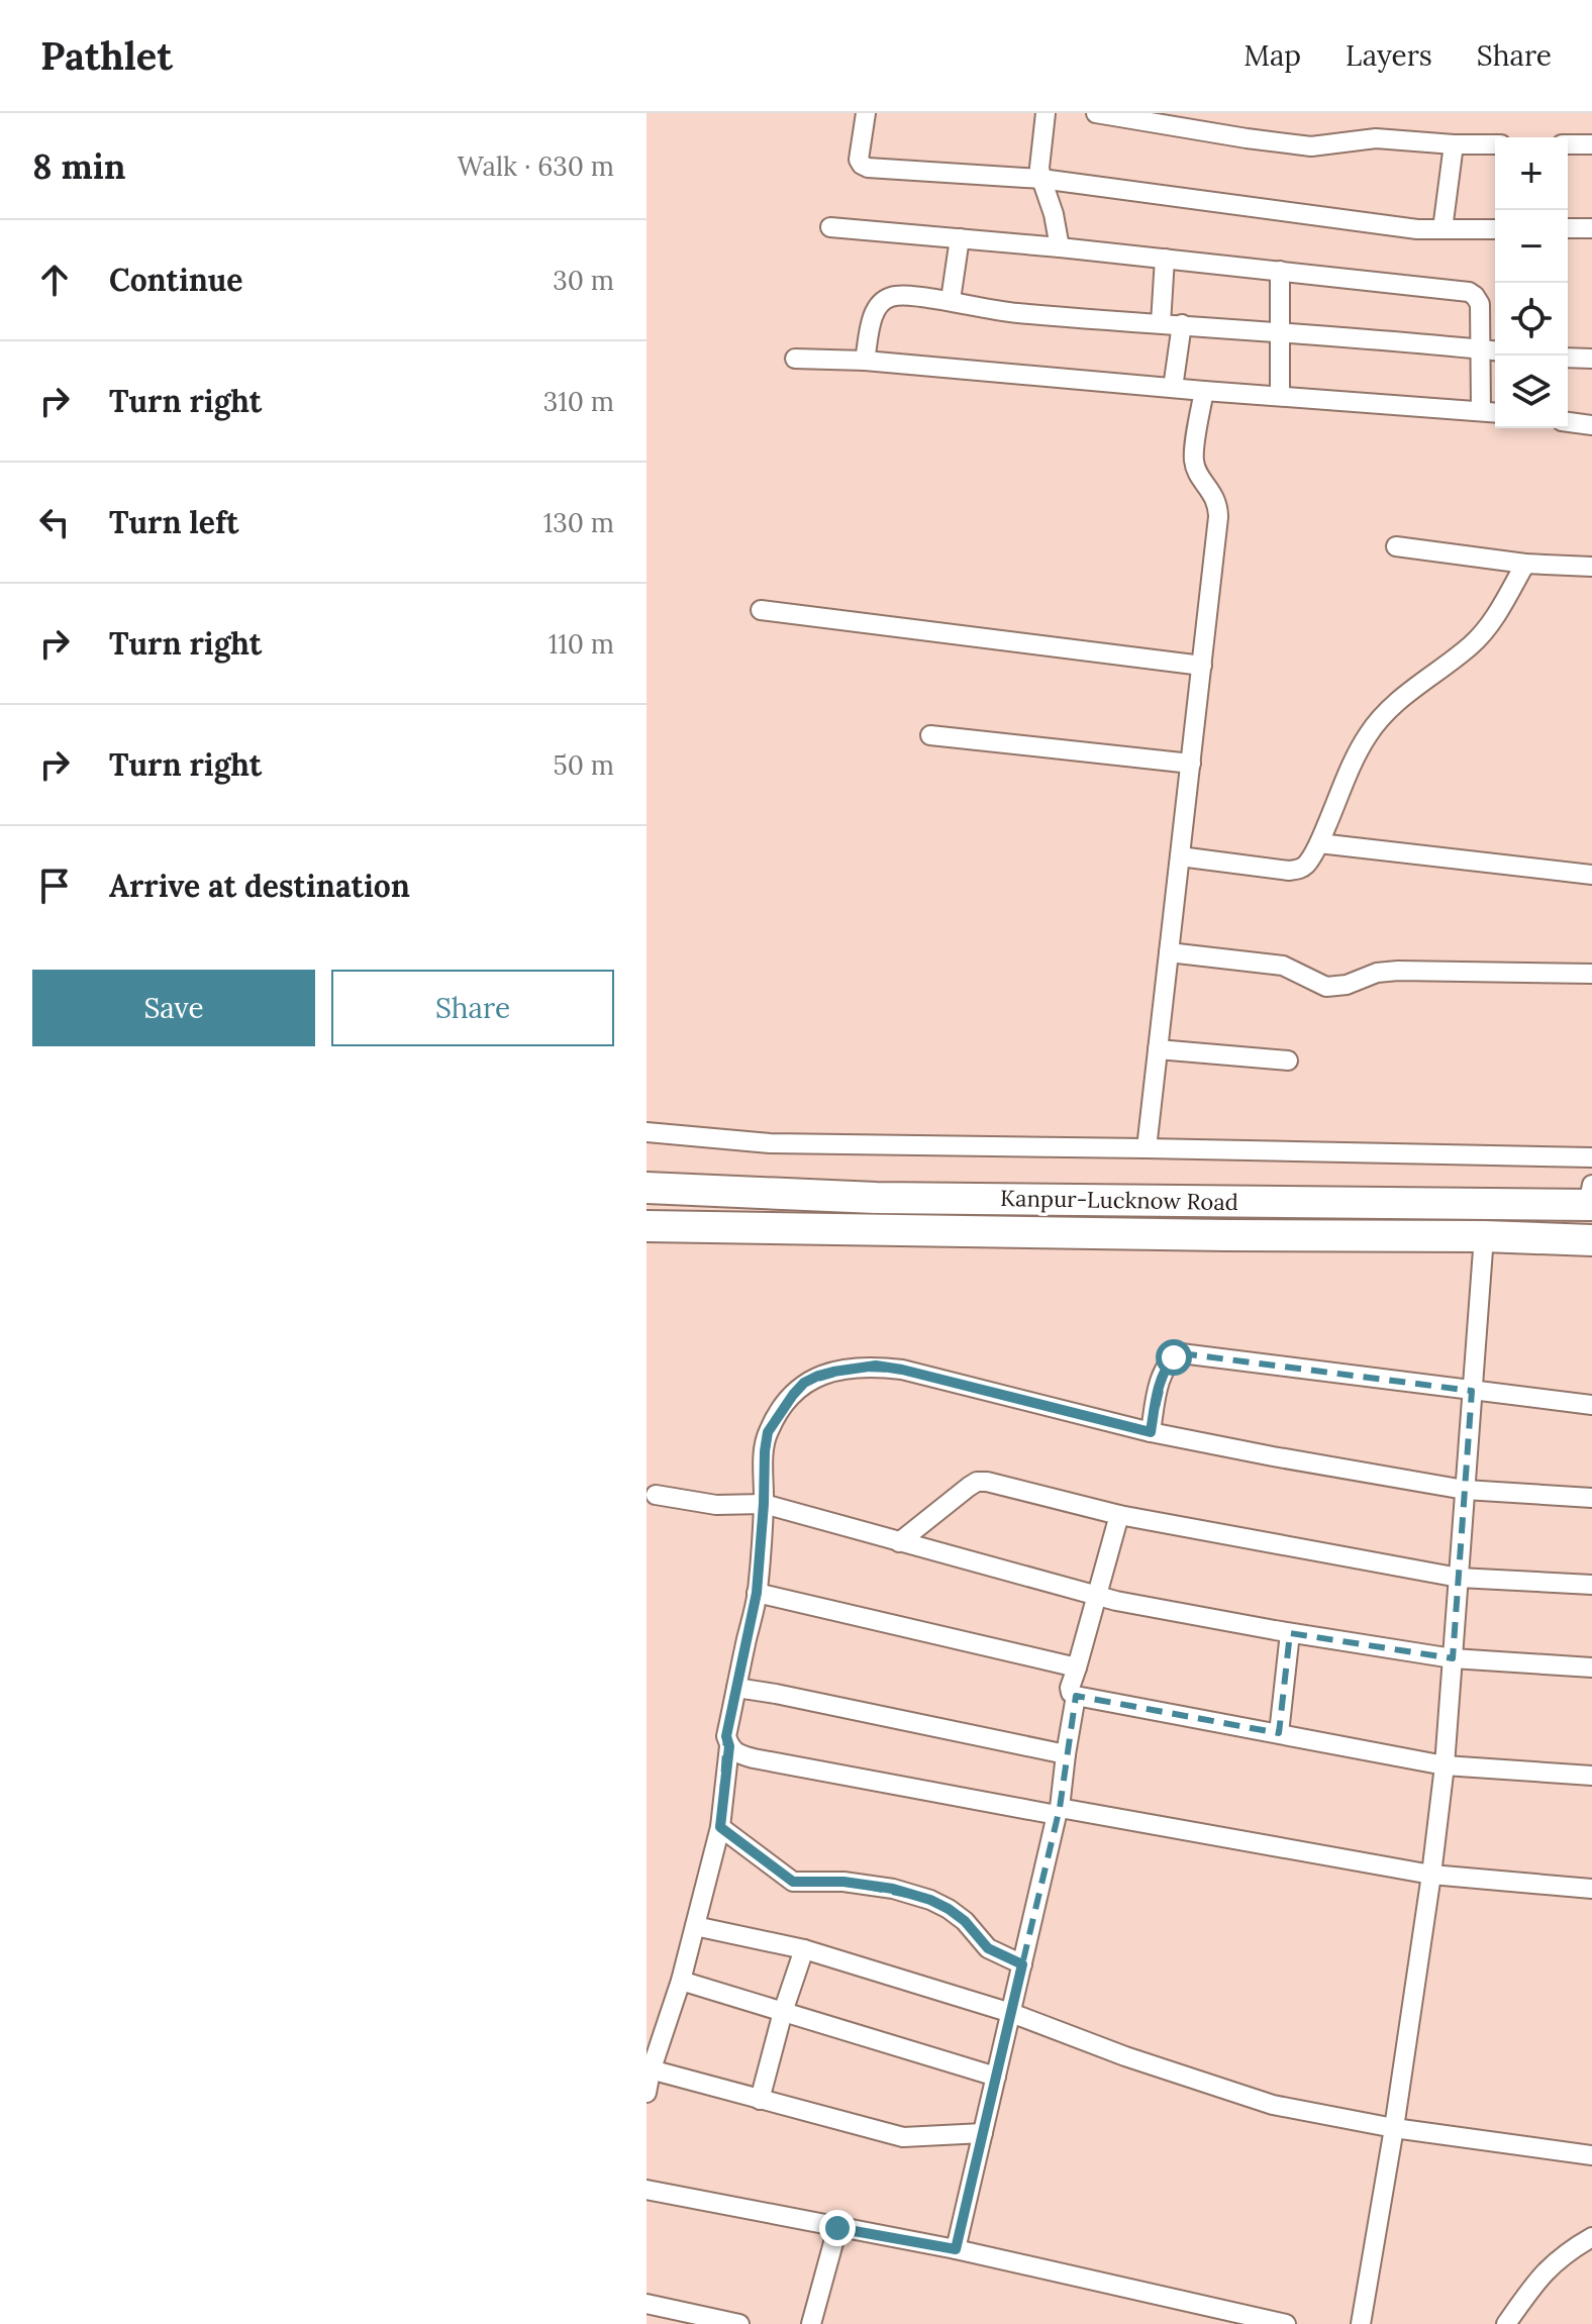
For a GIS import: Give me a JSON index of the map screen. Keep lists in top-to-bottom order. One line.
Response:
{"streets":{"highway":["Kanpur-Lucknow Road"]},"page":{"header":"Pathlet","nav":["Map","Layers","Share"],"heading":["8 min","Walk · 630 m"],"map_buttons":["+","−"],"list":[["Continue","30 m"],["Turn right","310 m"],["Turn left","130 m"],["Turn right","110 m"],["Turn right","50 m"],"Arrive at destination"],"buttons":["Save","Share"]}}
